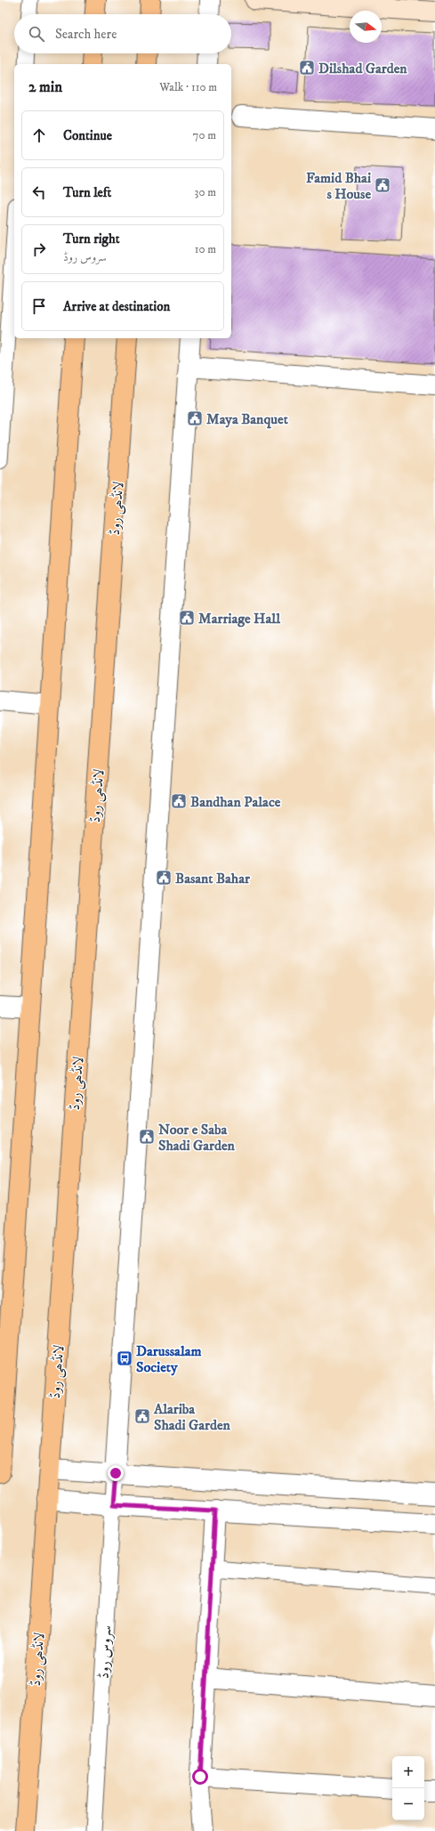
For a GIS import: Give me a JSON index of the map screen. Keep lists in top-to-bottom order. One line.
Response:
{"streets":{"main road":["لانڈھی روڈ"],"lane":["سروس روڈ"]},"places":{"public building":["Dilshad Garden","Famid Bhai s House","Maya Banquet","Marriage Hall","Bandhan Palace","Basant Bahar","Noor e Saba Shadi Garden","Alariba Shadi Garden"],"bus stop":["Darussalam Society"]},"north":"right","page":{"search":"Search here","heading":["2 min","Walk · 110 m"],"list":[["Continue","70 m"],["Turn left","30 m"],["Turn right","سروس روڈ","10 m"],"Arrive at destination"],"map_buttons":["+","−"]}}
